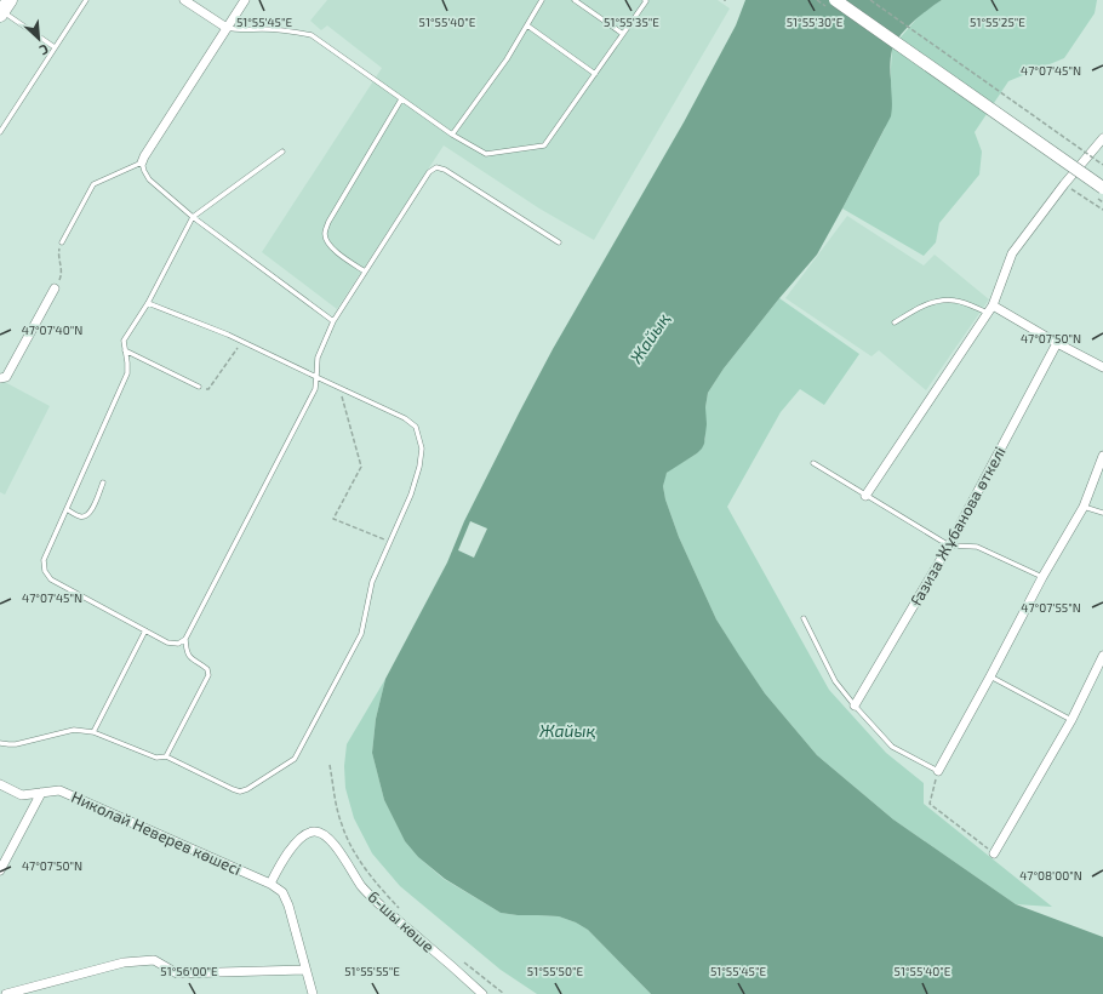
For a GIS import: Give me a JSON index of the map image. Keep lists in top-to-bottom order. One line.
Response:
{"streets":{"street":["Ғазиза Жұбанова өткелі","Николай Неверев көшесі","6-шы көше"]},"crossings":[["Николай Неверев көшесі","6-шы көше"]],"water":["Жайық"],"north":"bottom right","coordinates":["51°55'45\"E","51°55'40\"E","51°55'35\"E","51°55'30\"E","51°55'25\"E","47°07'45\"N","47°07'40\"N","47°07'50\"N","47°07'55\"N","47°08'00\"N","51°56'00\"E","51°55'55\"E","51°55'50\"E"]}
